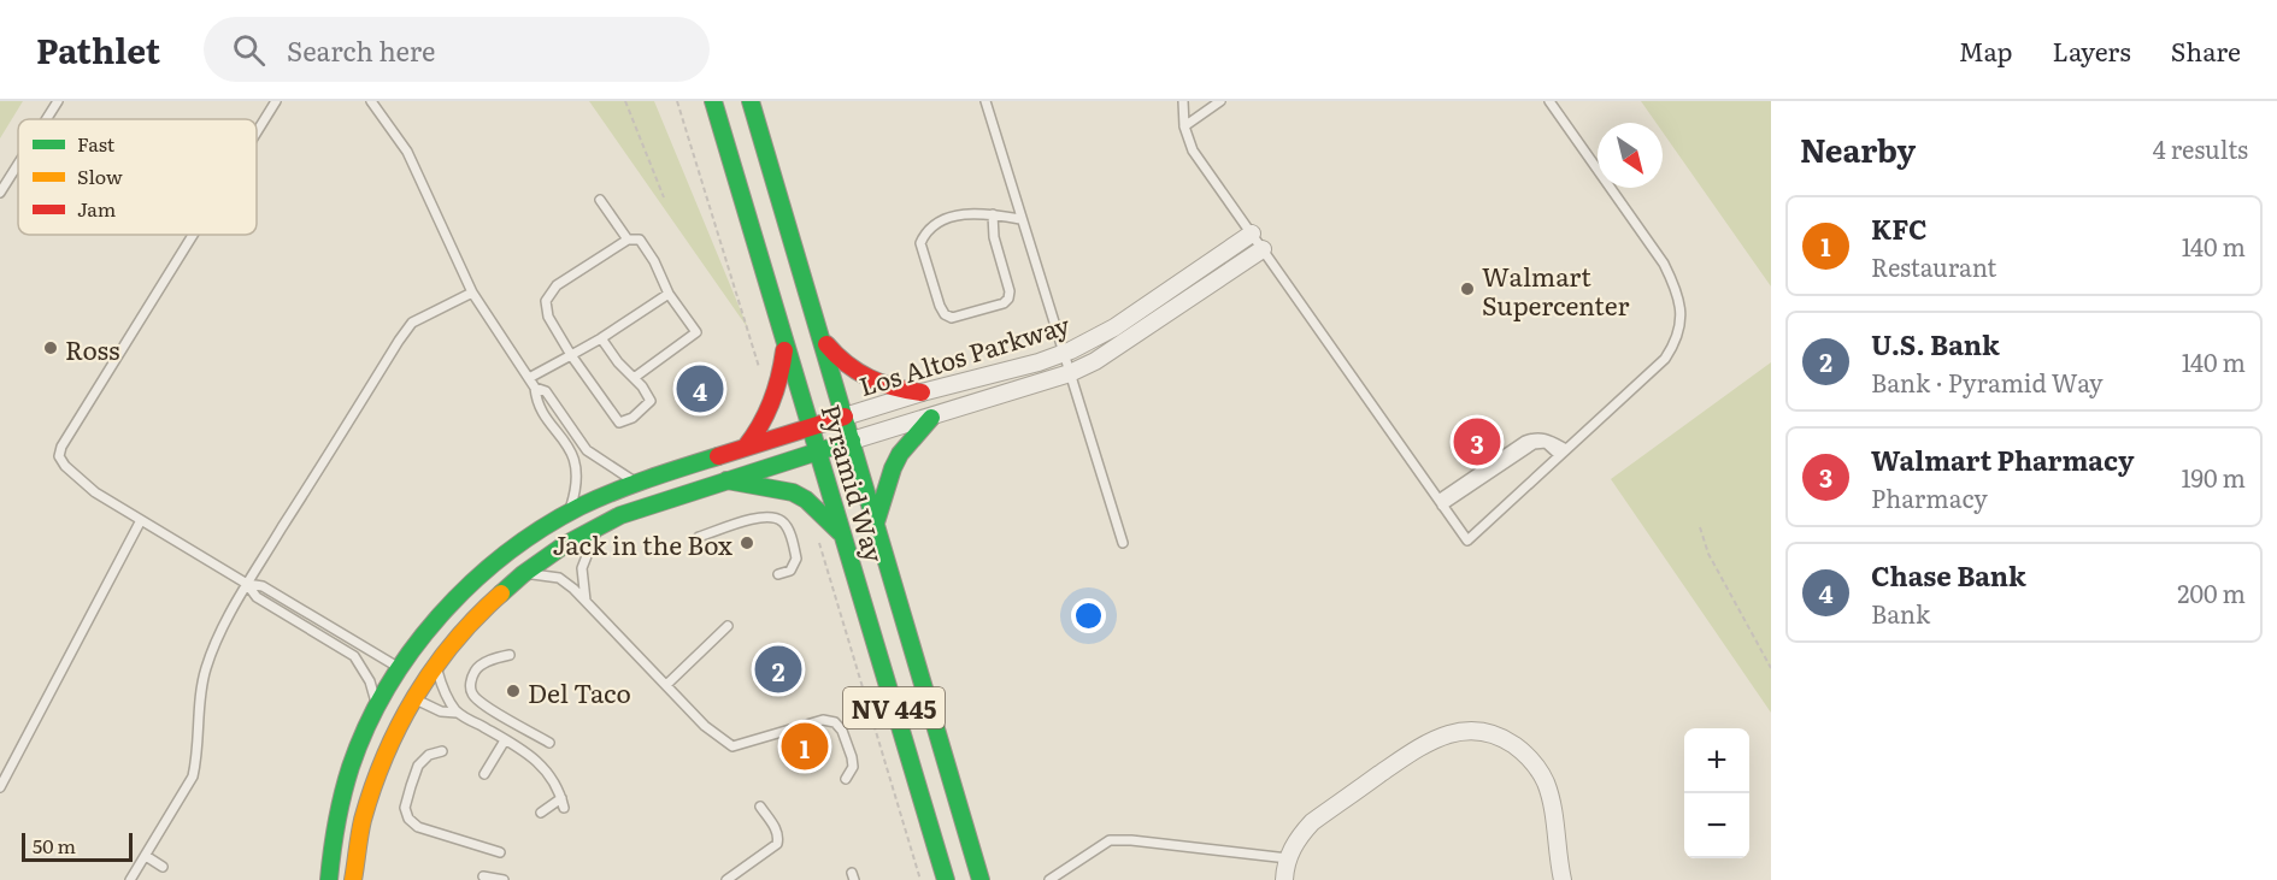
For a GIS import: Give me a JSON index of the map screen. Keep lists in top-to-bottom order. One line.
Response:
{"streets":{"main road":["Los Altos Parkway","Pyramid Way","NV 445"]},"crossings":[["Los Altos Parkway","Pyramid Way"]],"places":["Walmart Supercenter","Ross","Jack in the Box","Del Taco"],"legend":["Fast","Slow","Jam"],"scale_bar":"50 m","north":"bottom right","page":{"header":"Pathlet","search":"Search here","nav":["Map","Layers","Share"],"heading":["Nearby","4 results"],"list":[{"mark":"1","name":"KFC","note":"Restaurant","value":"140 m"},{"mark":"2","name":"U.S. Bank","note":"Bank · Pyramid Way","value":"140 m"},{"mark":"3","name":"Walmart Pharmacy","note":"Pharmacy","value":"190 m"},{"mark":"4","name":"Chase Bank","note":"Bank","value":"200 m"}],"pins":["4","3","2","1"],"map_buttons":["+","−"],"scale":"50 m"}}
